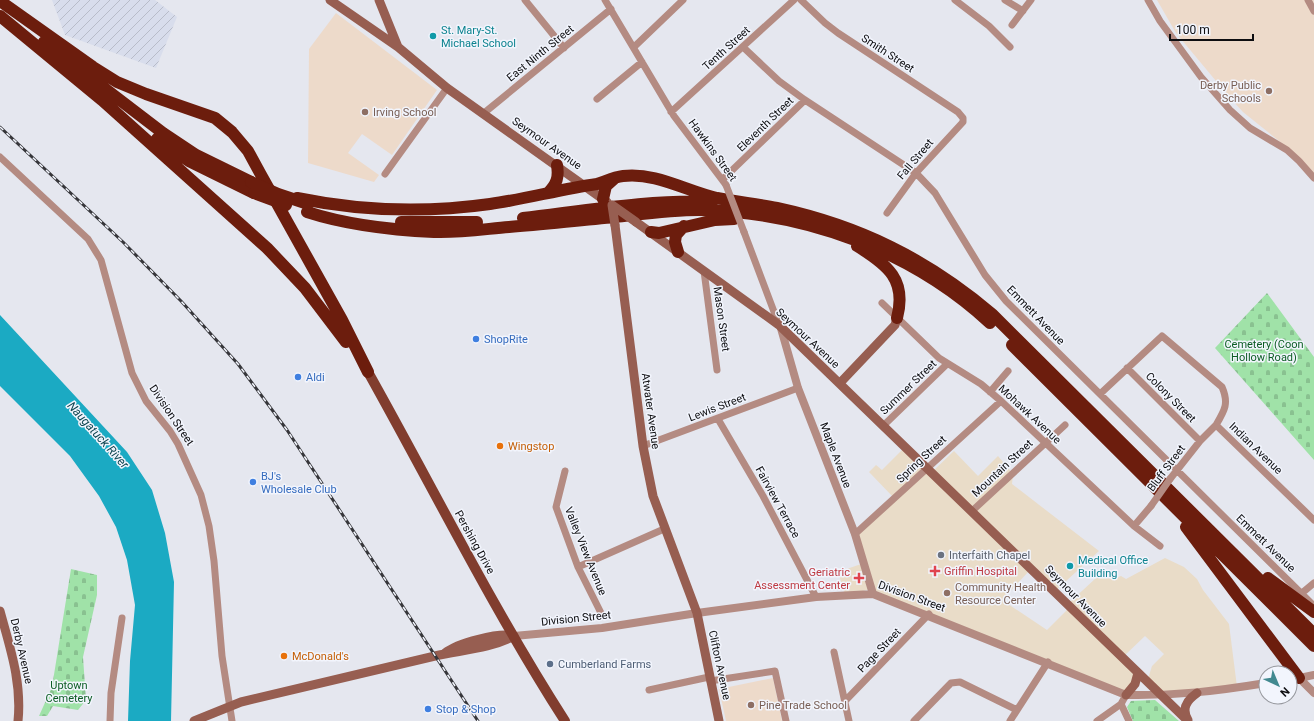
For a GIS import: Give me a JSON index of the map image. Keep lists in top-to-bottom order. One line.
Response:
{"streets":{"main road":["Seymour Avenue","Atwater Avenue","Division Street","Pershing Drive","Derby Avenue","Clifton Avenue"],"street":["Tenth Street","East Ninth Street","Smith Street","Eleventh Street","Hawkins Street","Fall Street","Emmett Avenue","Mason Street","Summer Street","Colony Street","Lewis Street","Mohawk Avenue","Indian Avenue","Maple Avenue","Spring Street","Mountain Street","Bluff Street","Fairview Terrace","Valley View Avenue","Page Street"]},"crossings":[["Tenth Street","Hawkins Street"],["Tenth Street","Emmett Avenue"],["East Ninth Street","Seymour Avenue"],["East Ninth Street","Hawkins Street"],["Smith Street","Fall Street"],["Eleventh Street","Hawkins Street"],["Eleventh Street","Emmett Avenue"],["Seymour Avenue","Hawkins Street"],["Seymour Avenue","Mason Street"],["Seymour Avenue","Summer Street"],["Seymour Avenue","Atwater Avenue"],["Seymour Avenue","Division Street"],["Seymour Avenue","Maple Avenue"],["Seymour Avenue","Spring Street"],["Seymour Avenue","Mountain Street"],["Hawkins Street","Maple Avenue"],["Fall Street","Emmett Avenue"],["Emmett Avenue","Bluff Street"],["Summer Street","Mohawk Avenue"],["Colony Street","Indian Avenue"],["Colony Street","Bluff Street"],["Lewis Street","Atwater Avenue"],["Lewis Street","Maple Avenue"],["Lewis Street","Fairview Terrace"],["Atwater Avenue","Division Street"],["Atwater Avenue","Clifton Avenue"],["Mohawk Avenue","Spring Street"],["Mohawk Avenue","Mountain Street"],["Mohawk Avenue","Bluff Street"],["Division Street","Maple Avenue"],["Division Street","Fairview Terrace"],["Division Street","Pershing Drive"],["Division Street","Page Street"],["Division Street","Clifton Avenue"],["Indian Avenue","Bluff Street"],["Maple Avenue","Spring Street"]],"water":["Naugatuck River"],"parks":["Cemetery (Coon Hollow Road)","Uptown Cemetery"],"places":{"other":["St. Mary-St. Michael School","Derby Public Schools","Irving School","ShopRite","Aldi","Wingstop","BJ's Wholesale Club","Interfaith Chapel","Medical Office Building","Community Health Resource Center","McDonald's","Cumberland Farms","Pine Trade School","Stop & Shop"],"health":["Griffin Hospital","Geriatric Assessment Center"]},"scale_bar":"100 m","north":"bottom right"}
